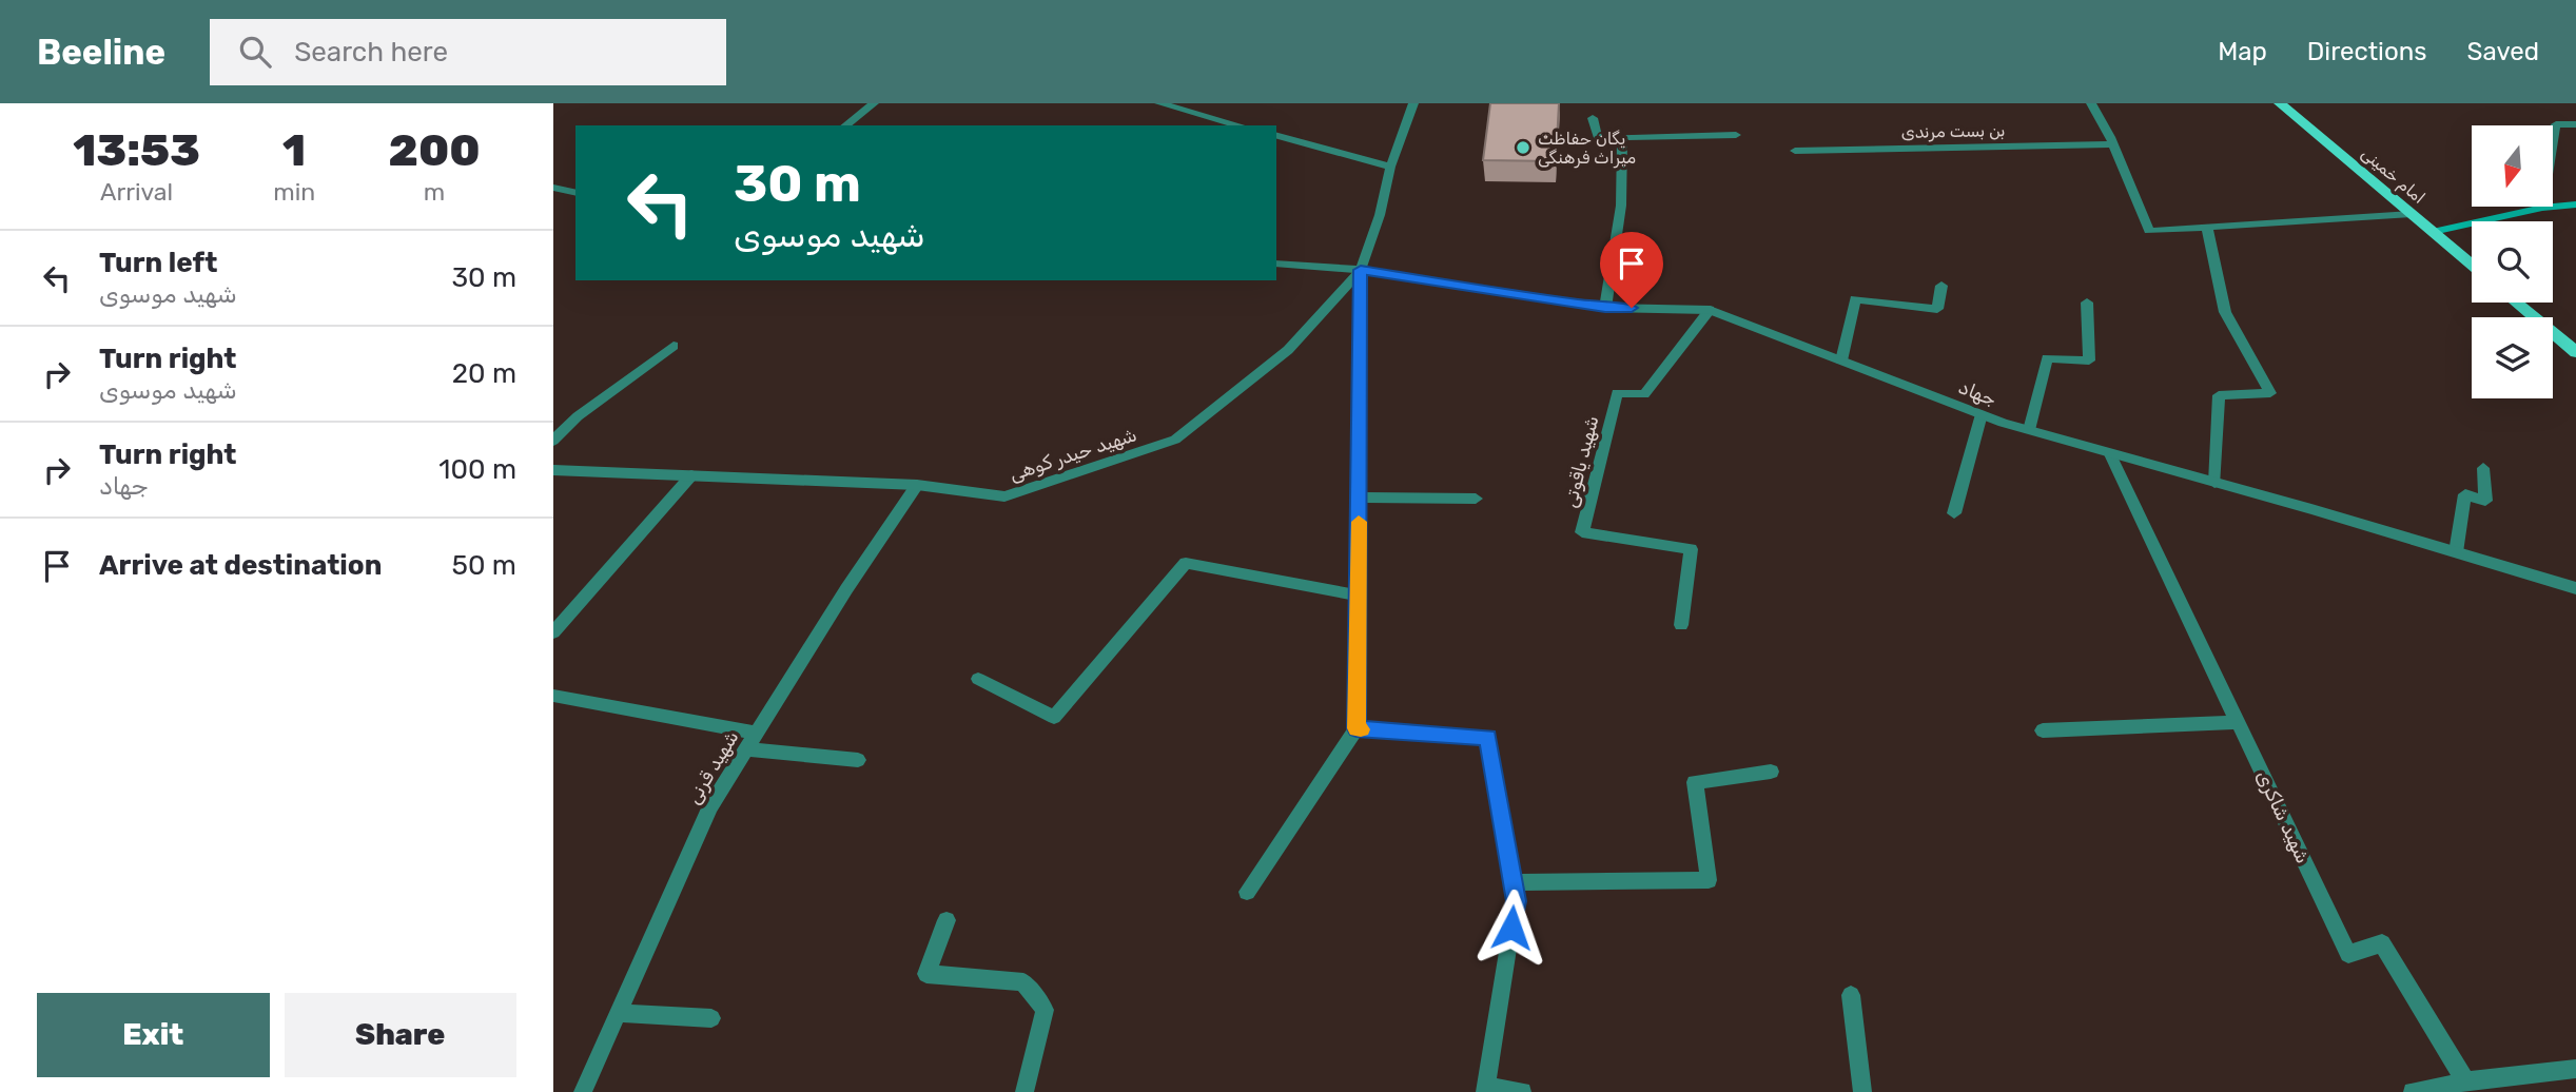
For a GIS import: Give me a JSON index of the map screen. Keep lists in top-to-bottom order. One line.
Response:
{"streets":{"main road":["امام خمینی"],"street":["بن بست مرندی","جهاد","شهید حیدر کوهی","شهید یاقوتی","شهید قرنی","شهید شاکری"]},"crossings":[["جهاد","شهید حیدر کوهی"],["جهاد","شهید یاقوتی"],["جهاد","شهید شاکری"],["شهید حیدر کوهی","شهید قرنی"]],"places":["یگان حفاظت میراث فرهنگی"],"north":"bottom","page":{"header":"Beeline","search":"Search here","nav":["Map","Directions","Saved"],"eta":["13:53","Arrival","1","min","200","m"],"turn":["30 m","شهید موسوی"],"list":[{"name":"Turn left","note":"شهید موسوی","value":"30 m"},{"name":"Turn right","note":"شهید موسوی","value":"20 m"},{"name":"Turn right","note":"جهاد","value":"100 m"},{"name":"Arrive at destination","value":"50 m"}],"buttons":["Exit","Share"]}}
